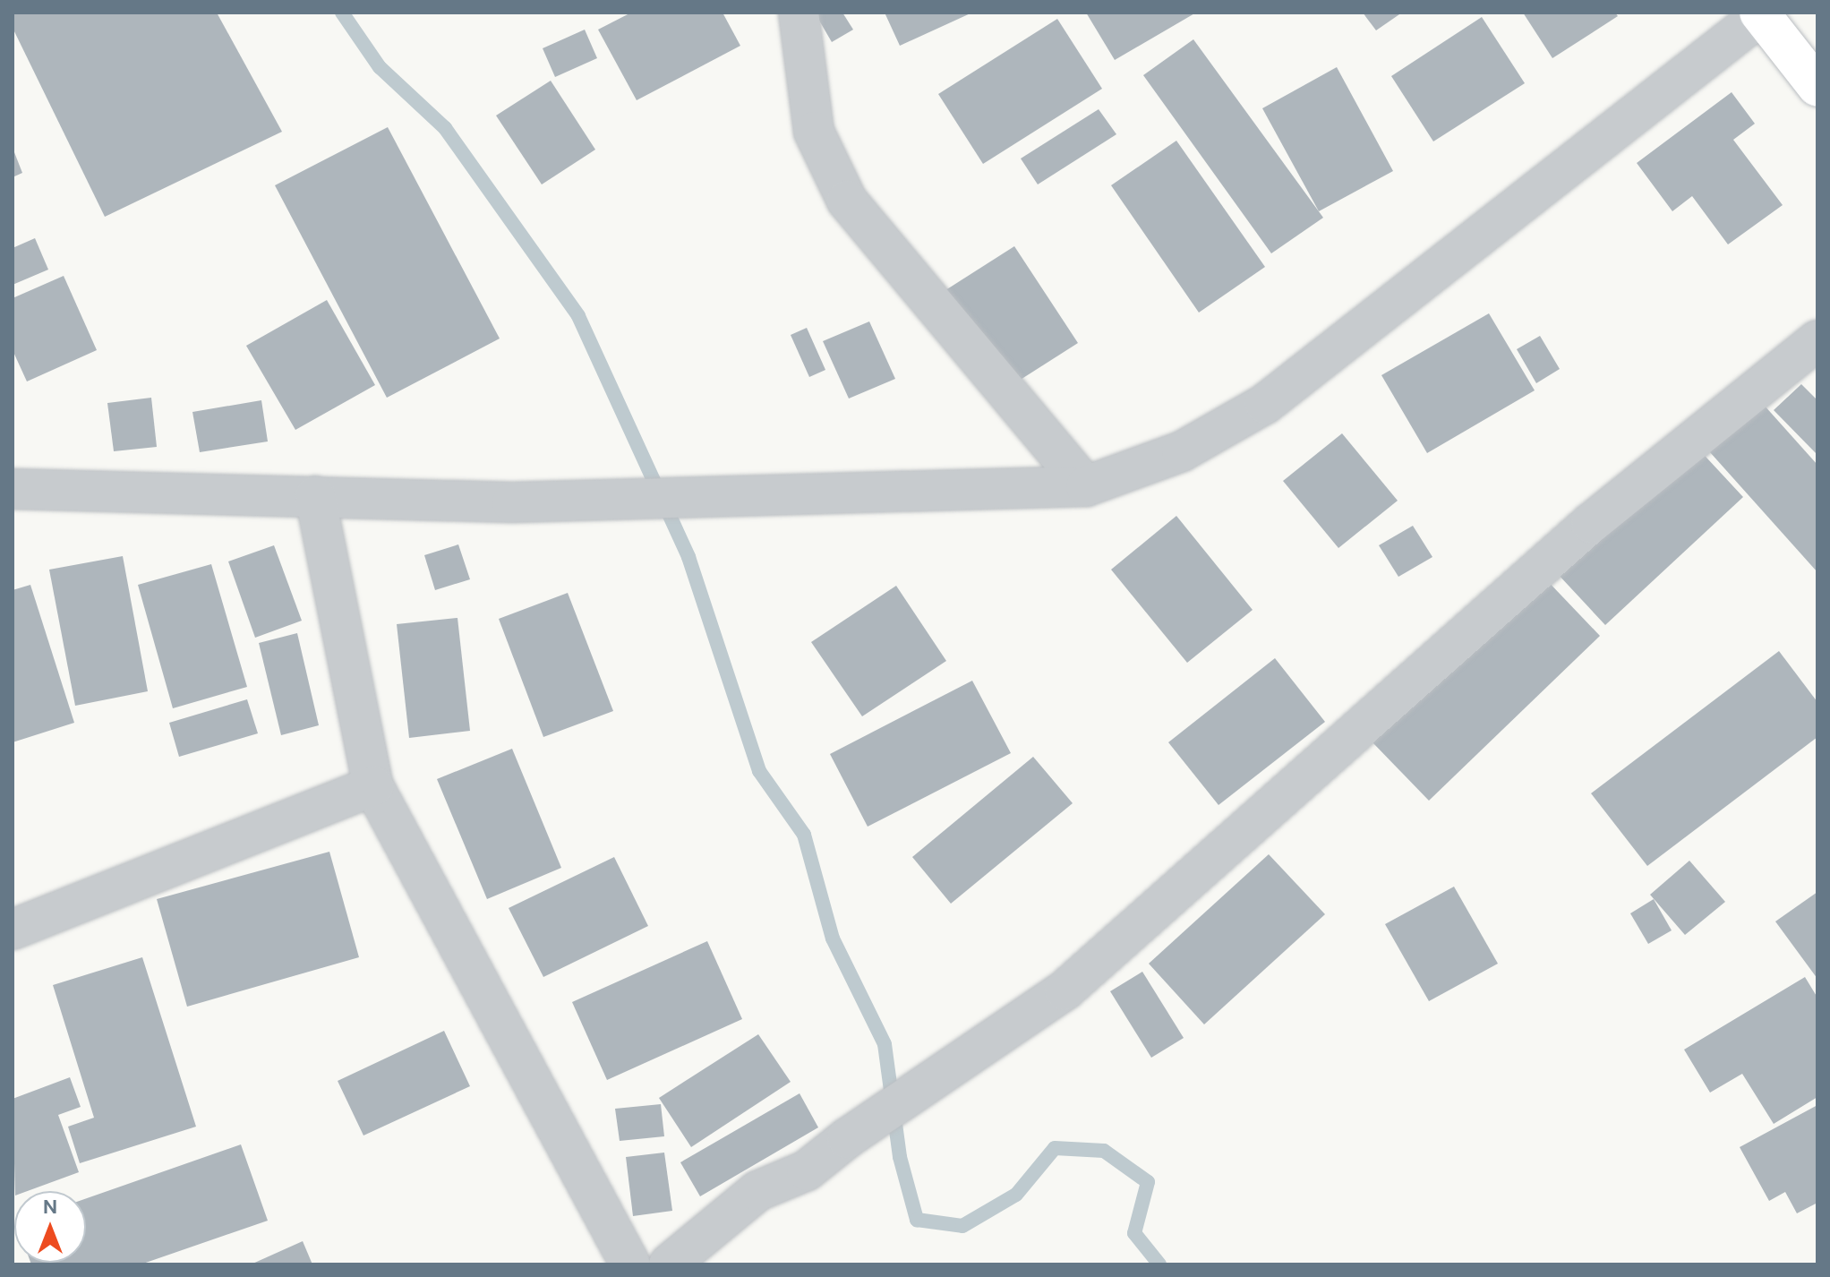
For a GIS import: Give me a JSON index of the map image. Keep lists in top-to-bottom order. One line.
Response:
{"north":"top"}
